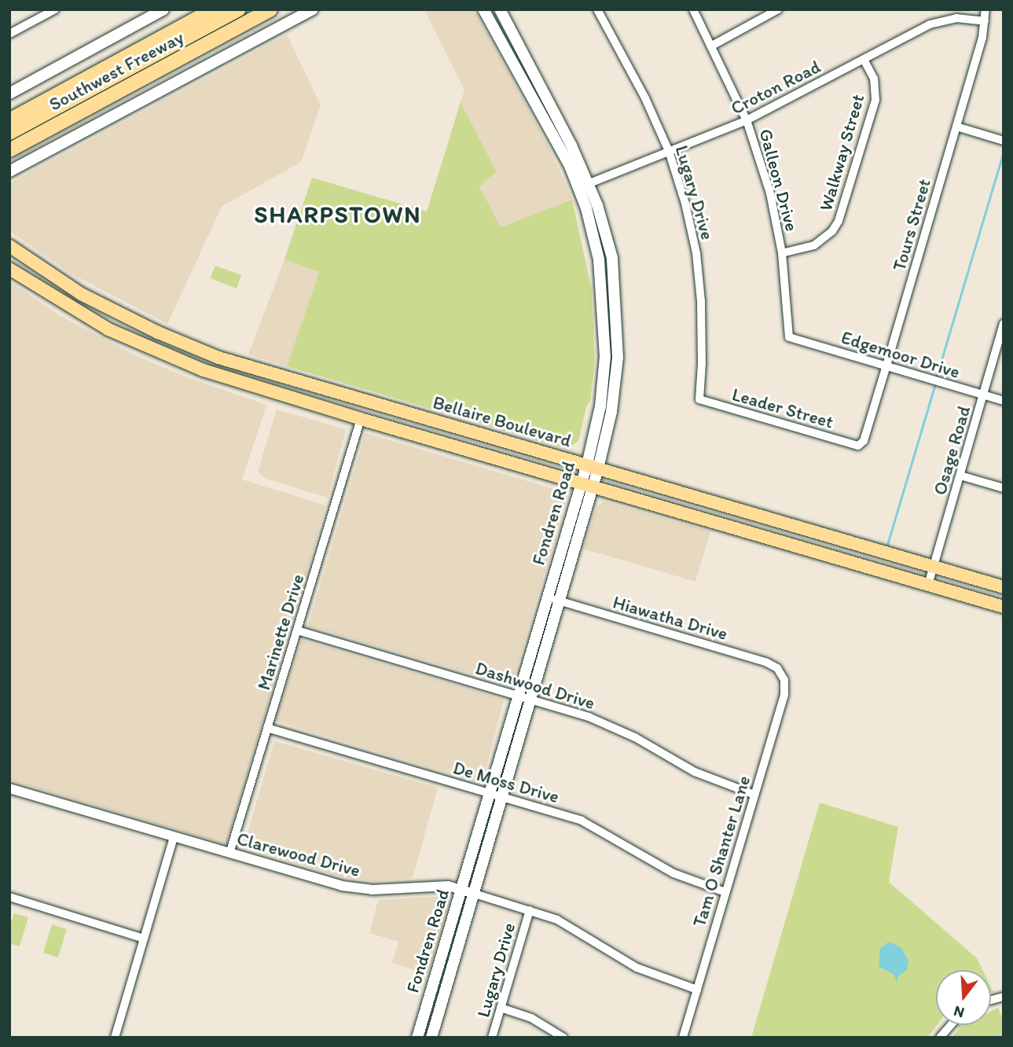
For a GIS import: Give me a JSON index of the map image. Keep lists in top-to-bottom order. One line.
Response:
{"streets":{"highway":["Southwest Freeway"],"main road":["Bellaire Boulevard","Fondren Road"],"street":["Croton Road","Walkway Street","Galleon Drive","Lugary Drive","Tours Street","Edgemoor Drive","Leader Street","Osage Road","Hiawatha Drive","Marinette Drive","Dashwood Drive","De Moss Drive","Tam O Shanter Lane","Clarewood Drive"]},"crossings":[["Croton Road","Walkway Street"],["Croton Road","Galleon Drive"],["Croton Road","Lugary Drive"],["Croton Road","Tours Street"],["Croton Road","Fondren Road"],["Walkway Street","Galleon Drive"],["Galleon Drive","Edgemoor Drive"],["Lugary Drive","Leader Street"],["Lugary Drive","Clarewood Drive"],["Tours Street","Edgemoor Drive"],["Tours Street","Leader Street"],["Edgemoor Drive","Osage Road"],["Bellaire Boulevard","Osage Road"],["Bellaire Boulevard","Fondren Road"],["Bellaire Boulevard","Marinette Drive"],["Fondren Road","Hiawatha Drive"],["Fondren Road","Dashwood Drive"],["Fondren Road","De Moss Drive"],["Fondren Road","Clarewood Drive"],["Hiawatha Drive","Tam O Shanter Lane"],["Marinette Drive","Dashwood Drive"],["Marinette Drive","De Moss Drive"],["Marinette Drive","Clarewood Drive"],["Dashwood Drive","Tam O Shanter Lane"],["De Moss Drive","Tam O Shanter Lane"],["Tam O Shanter Lane","Clarewood Drive"]],"districts":["SHARPSTOWN"],"north":"bottom"}
